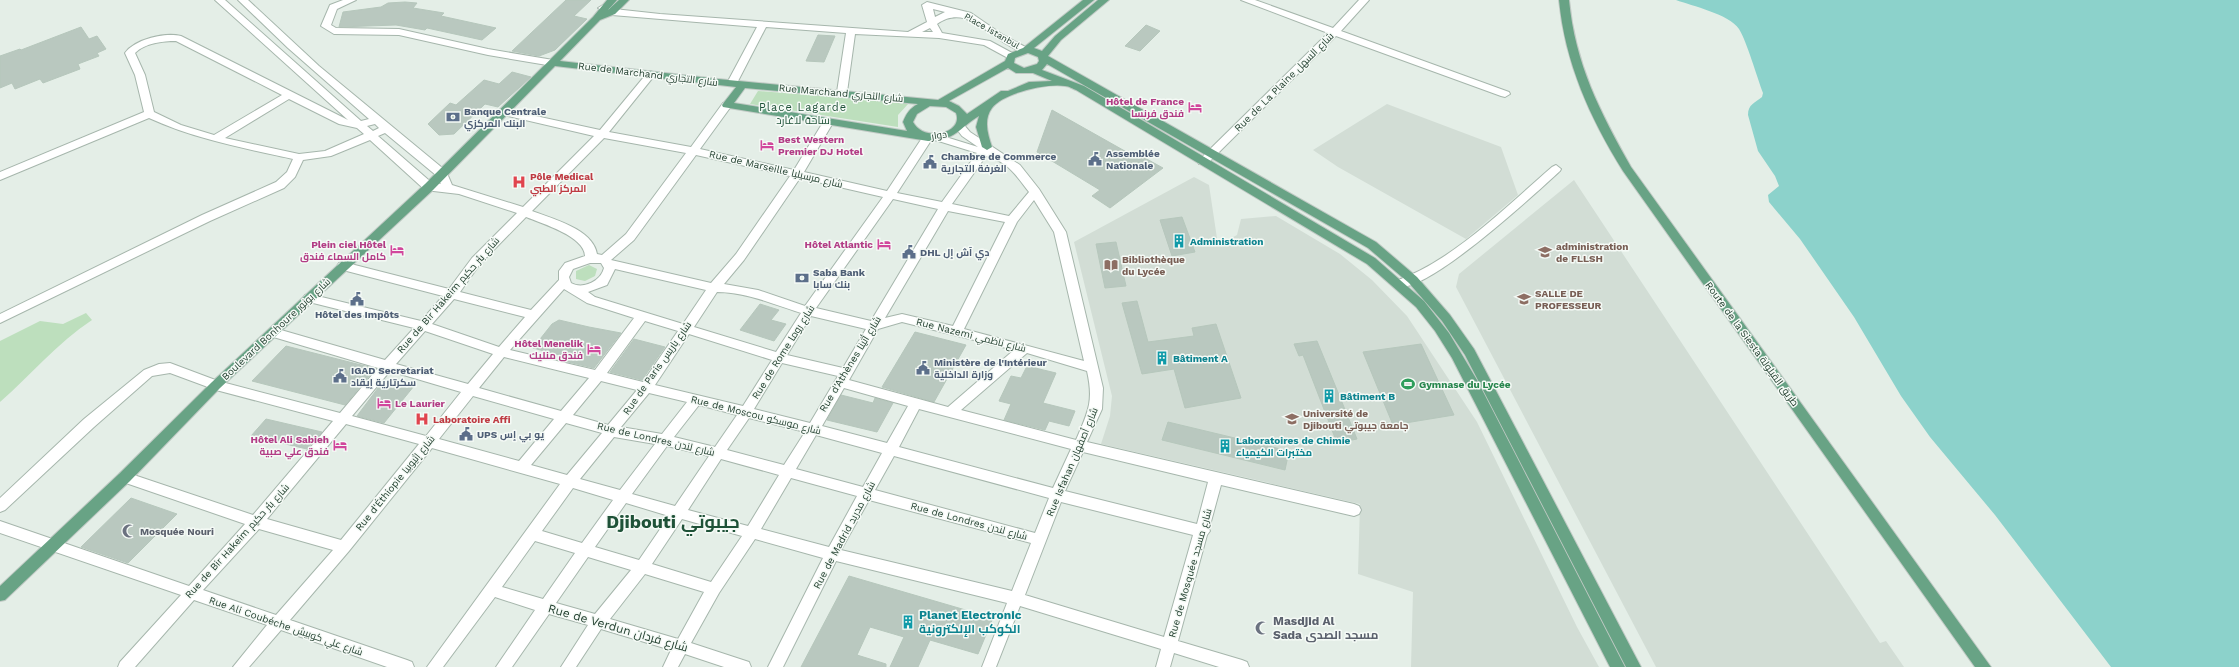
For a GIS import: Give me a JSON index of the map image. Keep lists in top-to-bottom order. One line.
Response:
{"streets":{"main road":["Rue de Marchand شارع التجاري","Rue Marchand شارع التجاري","دوار","Boulevard Bonhoure شارع بونور","Route de la Siesta طريق القيلولة"],"street":["Place Istanbul","Rue de La Plaine شارع السهل","Rue de Marseille شارع مرسيليا","Rue de Bir Hakeim شارع بئر حكيم","Rue Nazemi شارع ناظمي","Rue de Rome شارع روما","Rue d'Athènes شارع أثينا","Rue de Paris شارع باريس","Rue de Moscou شارع موسكو","Rue de Londres شارع لندن","Rue Isfahan شارع أصفهان","Rue d'Éthiopie شارع إثيوبيا","Rue de Madrid شارع مدريد","Rue de Mosquée شارع مسجد","Rue Ali Coubéche شارع علي كوبيش","Rue de Verdun شارع فردان"]},"crossings":[["Place Istanbul","Boulevard Bonhoure شارع بونور"],["Rue de Marchand شارع التجاري","Rue Marchand شارع التجاري"],["Rue de Marchand شارع التجاري","Rue de Bir Hakeim شارع بئر حكيم"],["Rue de Marchand شارع التجاري","Boulevard Bonhoure شارع بونور"],["Rue Marchand شارع التجاري","دوار"],["Rue Marchand شارع التجاري","Rue de Rome شارع روما"],["دوار","Rue de Rome شارع روما"],["Rue de Marseille شارع مرسيليا","Rue de Bir Hakeim شارع بئر حكيم"],["Rue de Marseille شارع مرسيليا","Boulevard Bonhoure شارع بونور"],["Rue de Marseille شارع مرسيليا","Rue de Rome شارع روما"],["Rue de Marseille شارع مرسيليا","Rue d'Athènes شارع أثينا"],["Rue de Marseille شارع مرسيليا","Rue de Paris شارع باريس"],["Rue de Bir Hakeim شارع بئر حكيم","Rue de Moscou شارع موسكو"],["Rue de Bir Hakeim شارع بئر حكيم","Rue de Londres شارع لندن"],["Rue de Bir Hakeim شارع بئر حكيم","Rue Ali Coubéche شارع علي كوبيش"],["Boulevard Bonhoure شارع بونور","Rue de Moscou شارع موسكو"],["Boulevard Bonhoure شارع بونور","Rue de Londres شارع لندن"],["Boulevard Bonhoure شارع بونور","Rue Ali Coubéche شارع علي كوبيش"],["Rue Nazemi شارع ناظمي","Rue d'Athènes شارع أثينا"],["Rue Nazemi شارع ناظمي","Rue Isfahan شارع أصفهان"],["Rue de Rome شارع روما","Rue de Moscou شارع موسكو"],["Rue de Rome شارع روما","Rue de Londres شارع لندن"],["Rue de Rome شارع روما","Rue de Verdun شارع فردان"],["Rue d'Athènes شارع أثينا","Rue de Moscou شارع موسكو"],["Rue d'Athènes شارع أثينا","Rue de Londres شارع لندن"],["Rue d'Athènes شارع أثينا","Rue Isfahan شارع أصفهان"],["Rue d'Athènes شارع أثينا","Rue de Verdun شارع فردان"],["Rue de Paris شارع باريس","Rue de Moscou شارع موسكو"],["Rue de Paris شارع باريس","Rue de Londres شارع لندن"],["Rue de Paris شارع باريس","Rue de Verdun شارع فردان"],["Rue de Moscou شارع موسكو","Rue Isfahan شارع أصفهان"],["Rue de Moscou شارع موسكو","Rue d'Éthiopie شارع إثيوبيا"],["Rue de Moscou شارع موسكو","Rue de Madrid شارع مدريد"],["Rue de Moscou شارع موسكو","Rue de Mosquée شارع مسجد"],["Rue de Londres شارع لندن","Rue Isfahan شارع أصفهان"],["Rue de Londres شارع لندن","Rue d'Éthiopie شارع إثيوبيا"],["Rue de Londres شارع لندن","Rue de Madrid شارع مدريد"],["Rue d'Éthiopie شارع إثيوبيا","Rue Ali Coubéche شارع علي كوبيش"]],"districts":["Place Lagarde ساحة لاغارد","Djibouti جيبوتي"],"places":{"hotel":["Hôtel de France فندق فرنسا","Best Western Premier DJ Hotel","Hôtel Atlantic","Plein ciel Hôtel كامل السماء فندق","Hôtel Menelik فندق منليك","Le Laurier","Hôtel Ali Sabieh فندق علي صبية"],"bank":["Banque Centrale البنك المركزي","Saba Bank بنك سابا"],"public building":["Assemblée Nationale","Chambre de Commerce الغرفة التجارية","DHL دي آش إل","Hôtel des Impôts","Ministère de l'Intérieur وزارة الداخلية","IGAD Secretariat سكرتارية إيقاد","UPS يو بي إس"],"hospital":["Pôle Medical المركز الطبي","Laboratoire Affi"],"building":["Administration","Bâtiment A","Bâtiment B","Laboratoires de Chimie مختبرات الكيمياء","Planet Electronic الكوكب الإلكترونية"],"school or university":["administration de FLLSH","SALLE DE PROFESSEUR","Université de Djibouti جامعة جيبوتي"],"library":["Bibliothèque du Lycée"],"sports":["Gymnase du Lycée"],"mosque":["Mosquée Nouri","Masdjid Al Sada مسجد الصدى"]}}
